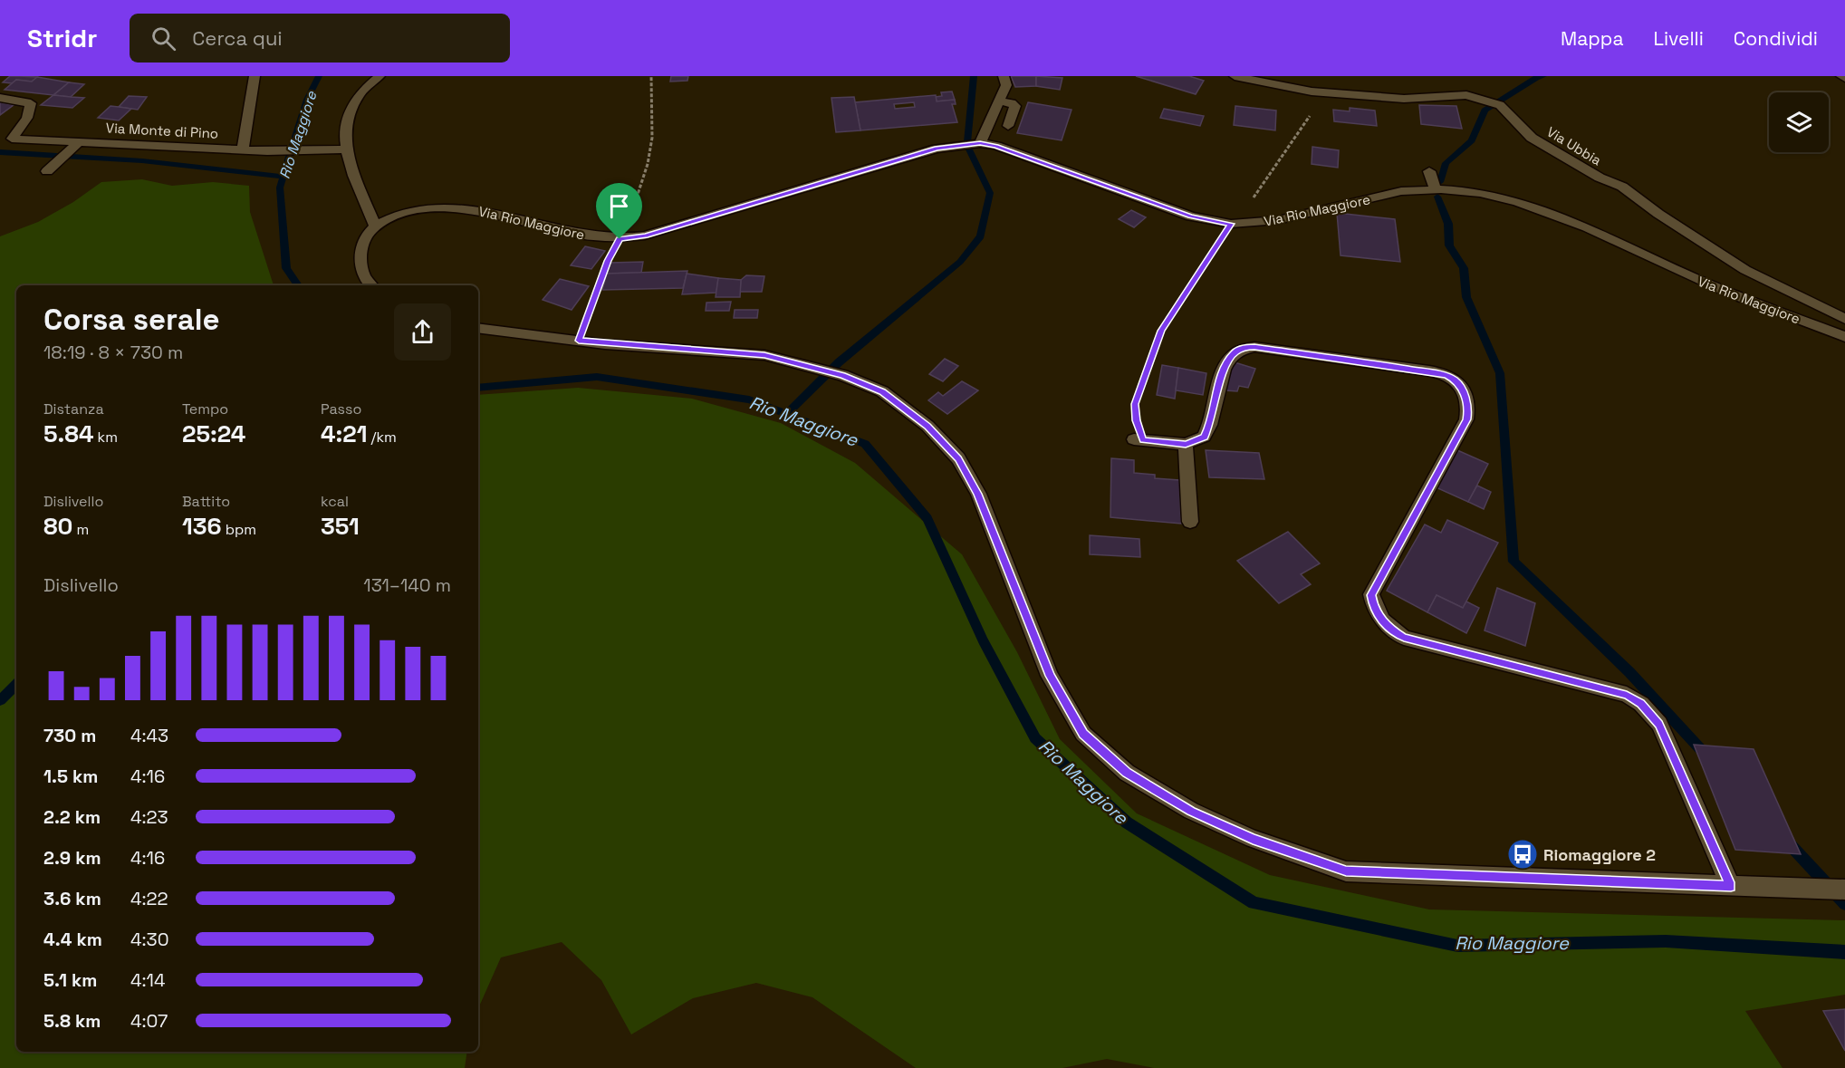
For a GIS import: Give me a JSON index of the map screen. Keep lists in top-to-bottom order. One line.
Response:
{"streets":{"street":["Via Monte di Pino","Via Ubbia","Via Rio Maggiore"]},"water":["Rio Maggiore"],"places":{"bus stop":["Riomaggiore 2"]},"page":{"header":"Stridr","search":"Cerca qui","nav":["Mappa","Livelli","Condividi"],"heading":["Corsa serale","18:19 · 8 × 730 m"],"stats":[["Distanza","5.84 km"],["Tempo","25:24"],["Passo","4:21 /km"],["Dislivello","80 m"],["Battito","136 bpm"],["kcal","351"]],"chart":["Dislivello","131–140 m"],"list":[{"name":"730 m","note":"4:43"},{"name":"1.5 km","note":"4:16"},{"name":"2.2 km","note":"4:23"},{"name":"2.9 km","note":"4:16"},{"name":"3.6 km","note":"4:22"},{"name":"4.4 km","note":"4:30"},{"name":"5.1 km","note":"4:14"},{"name":"5.8 km","note":"4:07"}]}}
